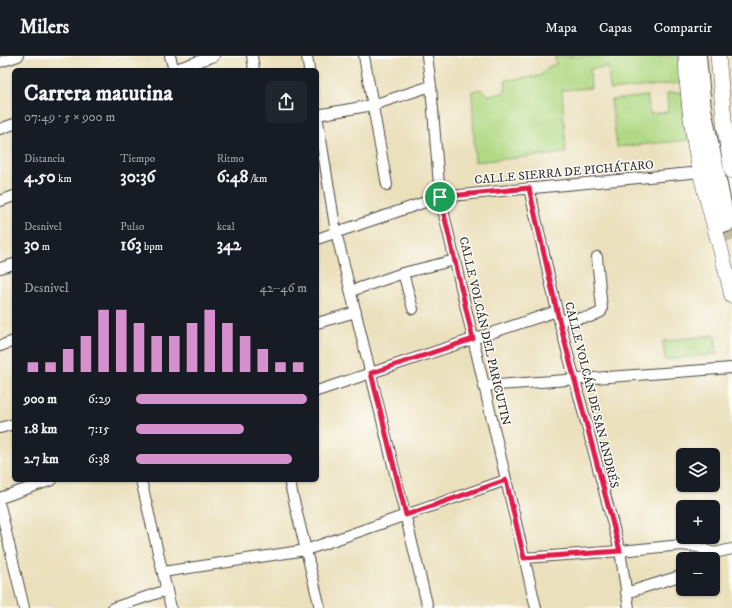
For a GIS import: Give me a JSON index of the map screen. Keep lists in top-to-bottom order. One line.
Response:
{"streets":{"street":["CALLE SIERRA DE PICHÁTARO","CALLE VOLCÁN DEL PARICUTIN","CALLE VOLCÁN DE SAN ANDRÉS"]},"crossings":[["CALLE SIERRA DE PICHÁTARO","CALLE VOLCÁN DEL PARICUTIN"],["CALLE SIERRA DE PICHÁTARO","CALLE VOLCÁN DE SAN ANDRÉS"]],"page":{"header":"Milers","nav":["Mapa","Capas","Compartir"],"heading":["Carrera matutina","07:49 · 5 × 900 m"],"stats":[["Distancia","4.50 km"],["Tiempo","30:36"],["Ritmo","6:48 /km"],["Desnivel","30 m"],["Pulso","163 bpm"],["kcal","342"]],"chart":["Desnivel","42–46 m"],"list":[{"name":"900 m","note":"6:29"},{"name":"1.8 km","note":"7:15"},{"name":"2.7 km","note":"6:38"}],"map_buttons":["+","−"]}}
